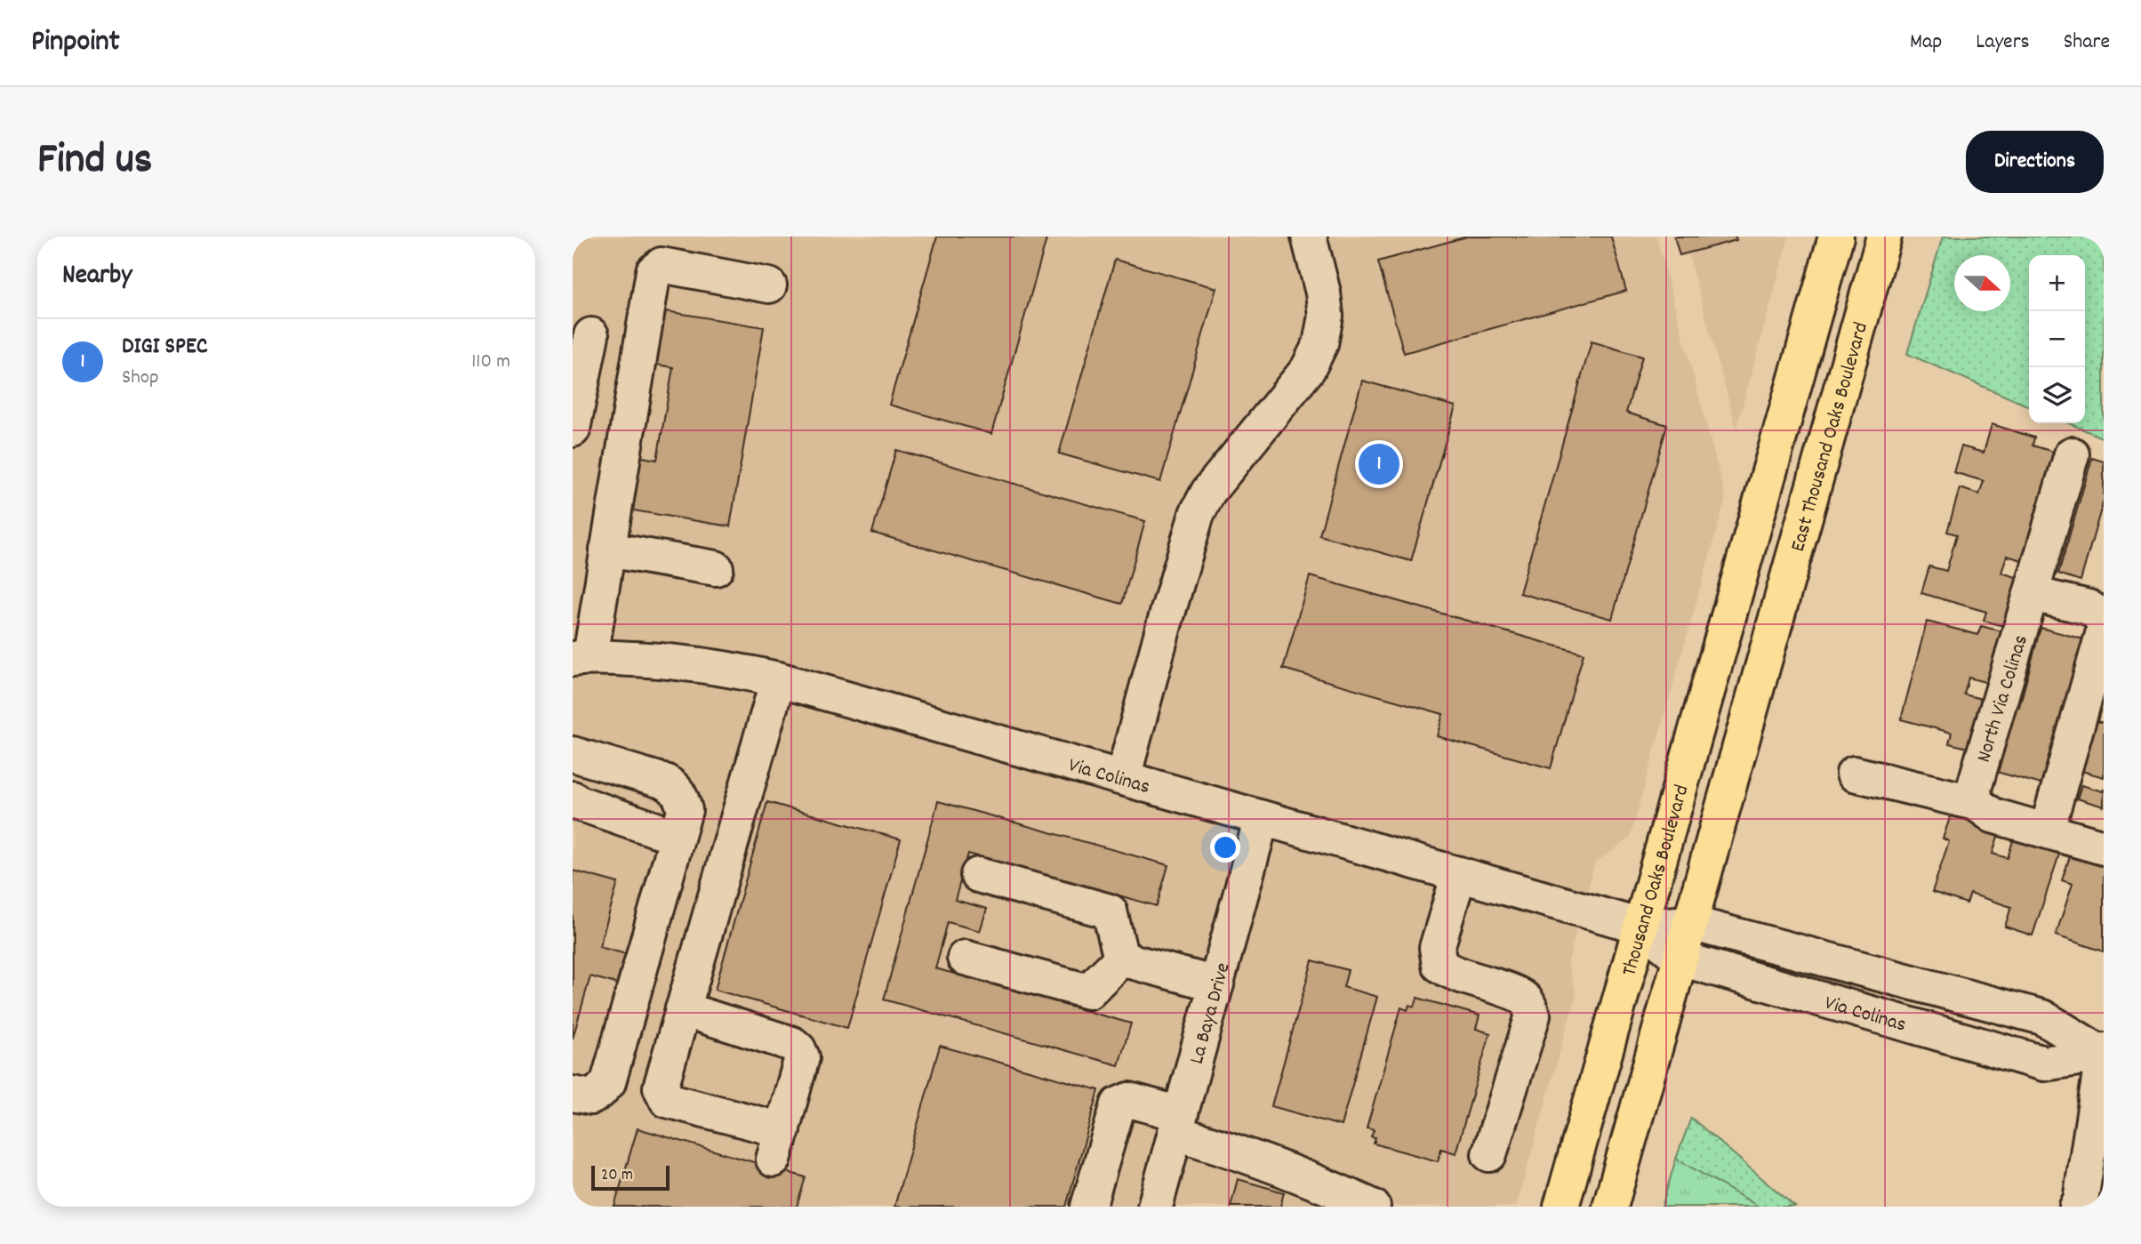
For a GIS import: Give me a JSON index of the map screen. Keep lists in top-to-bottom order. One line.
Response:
{"streets":{"main road":["East Thousand Oaks Boulevard","Thousand Oaks Boulevard"],"street":["North Via Colinas","Via Colinas","La Baya Drive"]},"crossings":[["East Thousand Oaks Boulevard","Via Colinas"],["Via Colinas","Thousand Oaks Boulevard"],["Via Colinas","La Baya Drive"]],"scale_bar":"20 m","north":"right","page":{"header":"Pinpoint","nav":["Map","Layers","Share"],"title":"Find us","buttons":"Directions","heading":"Nearby","map_buttons":["+","−"],"list":[{"mark":"1","name":"DIGI SPEC","note":"Shop","value":"110 m"}],"pins":"1","scale":"20 m"}}
